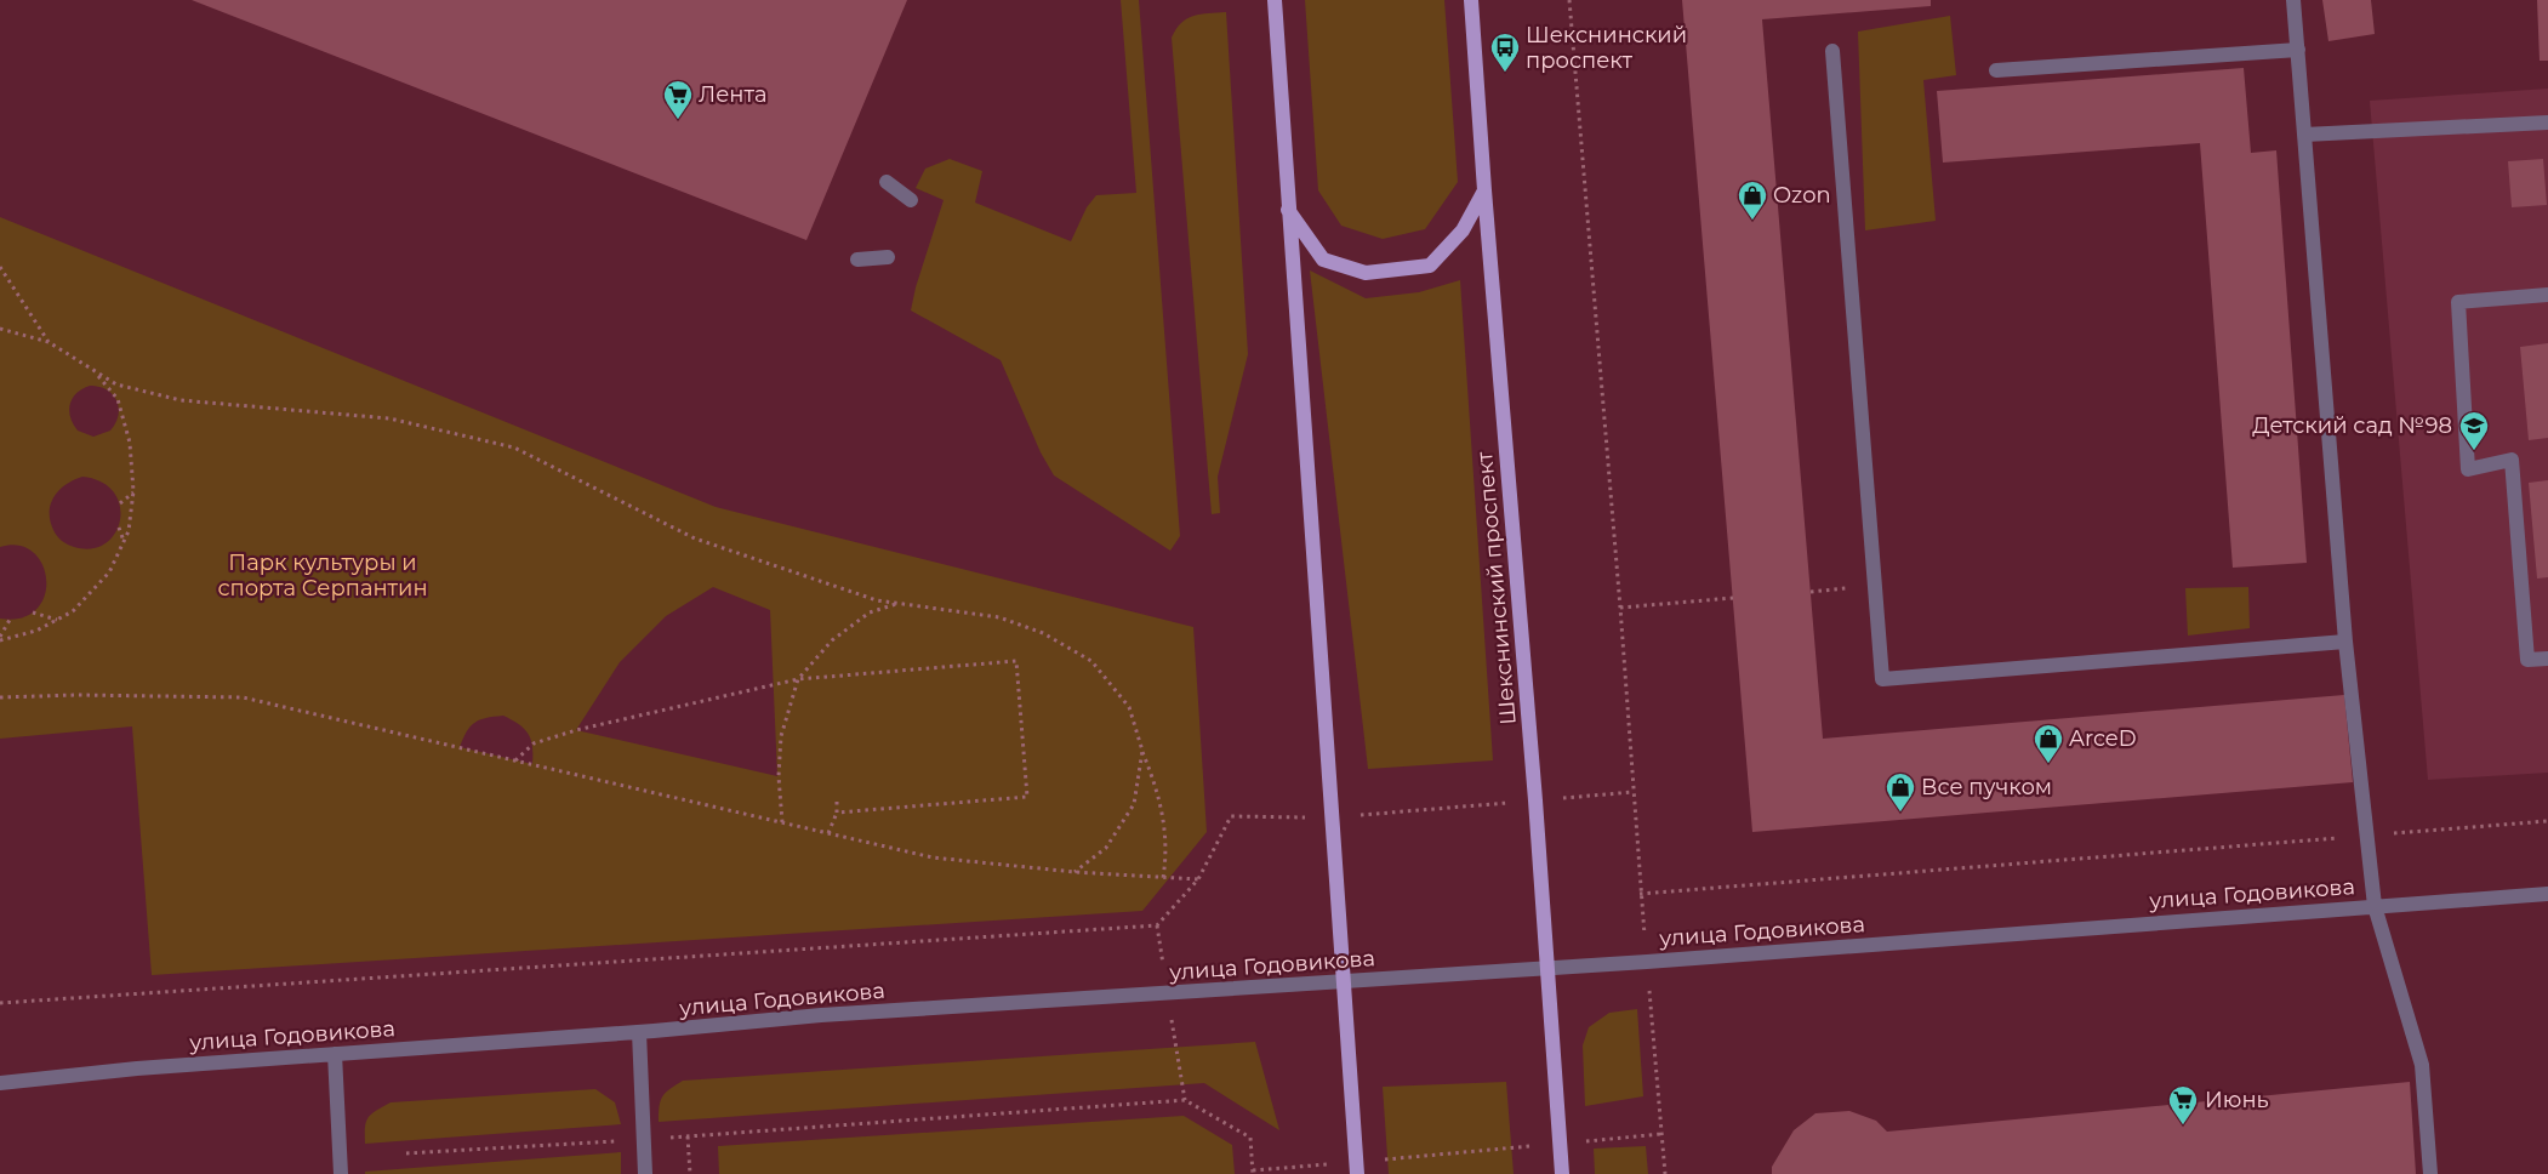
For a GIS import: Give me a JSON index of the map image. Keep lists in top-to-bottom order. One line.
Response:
{"streets":{"main road":["Шекснинский проспект"],"street":["улица Годовикова"]},"crossings":[["Шекснинский проспект","улица Годовикова"]],"parks":["Парк культуры и спорта Серпантин"],"places":{"bus stop":["Шекснинский проспект"],"supermarket":["Лента","Июнь"],"shop":["Ozon","ArceD","Все пучком"],"school or university":["Детский сад №98"]}}
